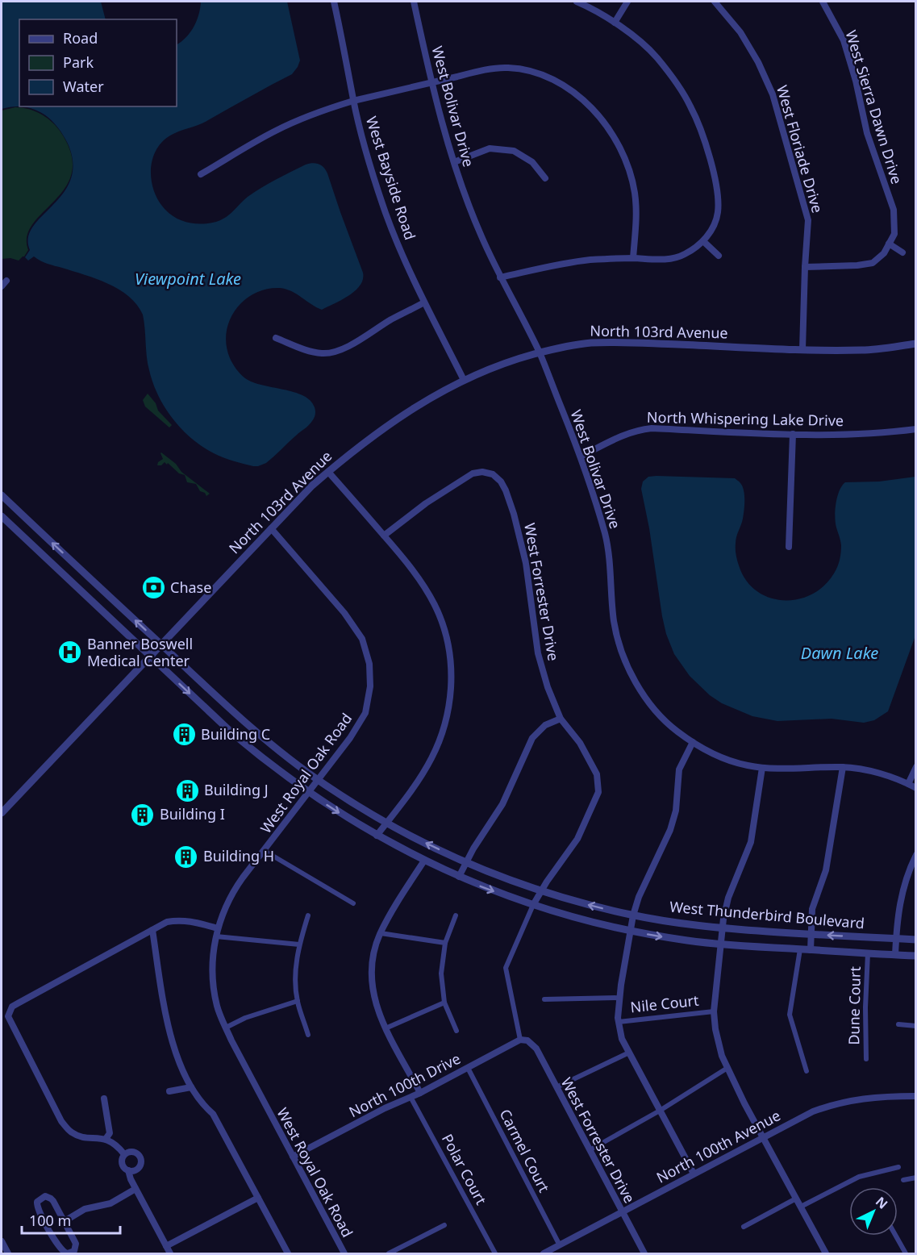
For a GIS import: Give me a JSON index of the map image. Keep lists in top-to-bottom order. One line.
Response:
{"streets":{"street":["West Bolivar Drive","West Sierra Dawn Drive","West Floriade Drive","West Bayside Road","North 103rd Avenue","North Whispering Lake Drive","West Forrester Drive","West Royal Oak Road","West Thunderbird Boulevard","Nile Court","Dune Court","North 100th Drive","North 100th Avenue","Carmel Court","Polar Court"]},"crossings":[["West Bolivar Drive","North 103rd Avenue"],["West Bolivar Drive","North Whispering Lake Drive"],["West Sierra Dawn Drive","West Floriade Drive"],["West Floriade Drive","North 103rd Avenue"],["West Bayside Road","North 103rd Avenue"],["North 103rd Avenue","West Royal Oak Road"],["North 103rd Avenue","West Thunderbird Boulevard"],["West Forrester Drive","West Thunderbird Boulevard"],["West Forrester Drive","North 100th Drive"],["West Forrester Drive","North 100th Avenue"],["West Royal Oak Road","West Thunderbird Boulevard"],["West Royal Oak Road","North 100th Drive"],["West Thunderbird Boulevard","Dune Court"],["North 100th Drive","Carmel Court"],["North 100th Drive","Polar Court"],["North 100th Avenue","Carmel Court"]],"water":["Viewpoint Lake","Dawn Lake"],"places":{"bank":["Chase"],"hospital":["Banner Boswell Medical Center"],"building":["Building C","Building J","Building I","Building H"]},"legend":["Road","Park","Water"],"scale_bar":"100 m","north":"top right"}
